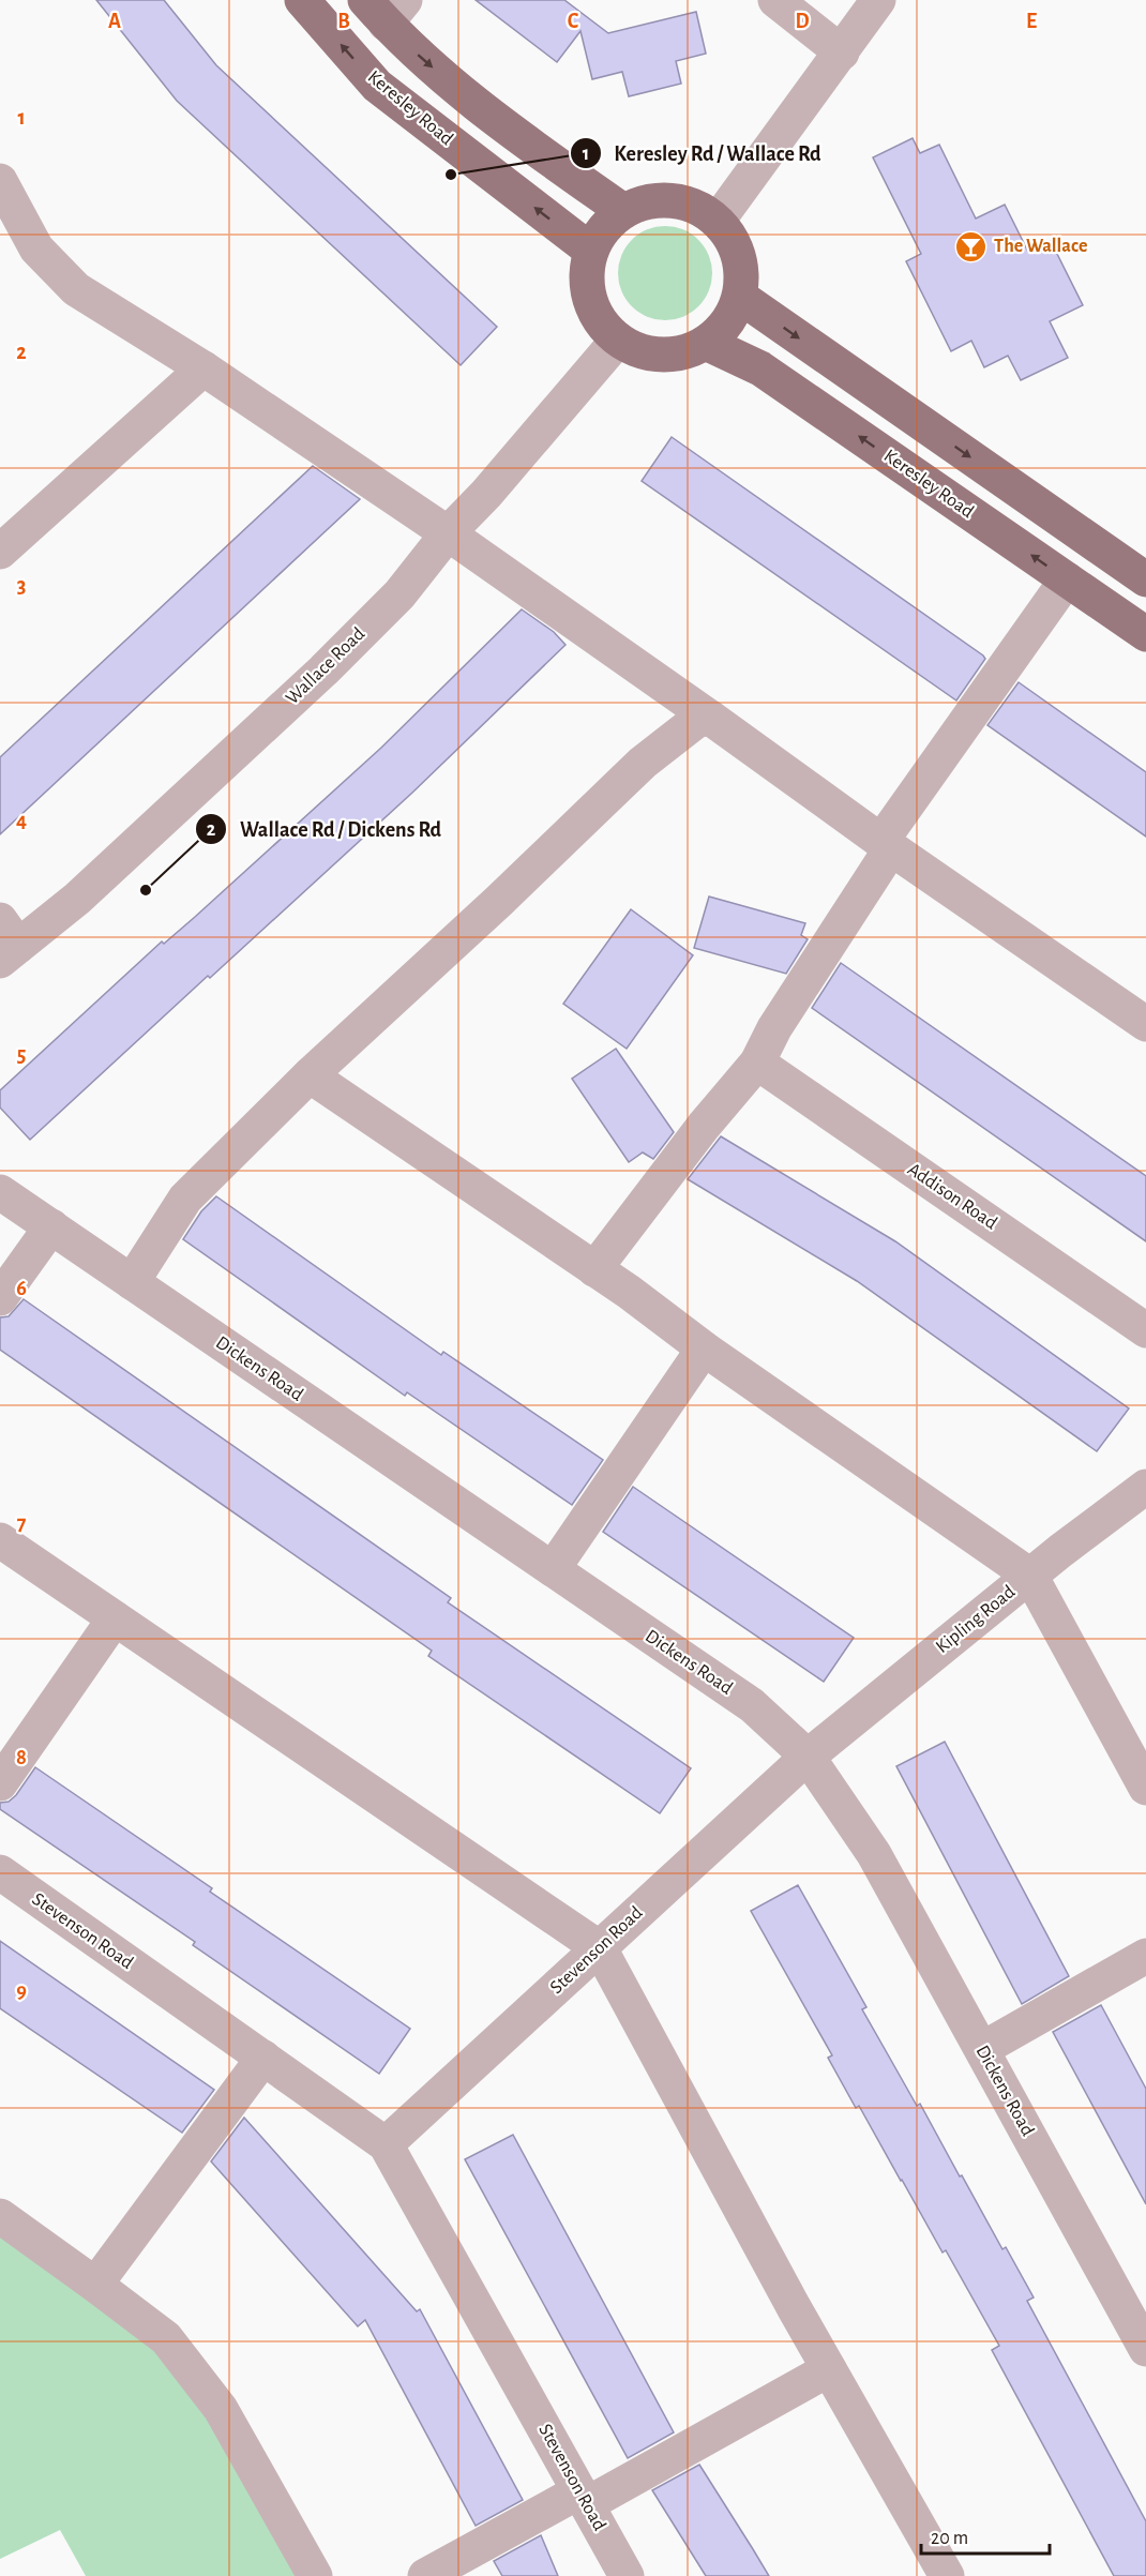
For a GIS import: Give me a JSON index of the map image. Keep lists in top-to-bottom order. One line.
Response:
{"streets":{"main road":["Keresley Road"],"street":["Wallace Road","Addison Road","Dickens Road","Kipling Road","Stevenson Road"]},"crossings":[["Keresley Road","Wallace Road"],["Dickens Road","Kipling Road"],["Dickens Road","Stevenson Road"],["Kipling Road","Stevenson Road"]],"places":{"other":["Keresley Rd / Wallace Rd","Wallace Rd / Dickens Rd"],"bar":["The Wallace"]},"scale_bar":"20 m","grid":{"columns":["A","B","C","D","E"],"rows":["1","2","3","4","5","6","7","8","9"]}}
